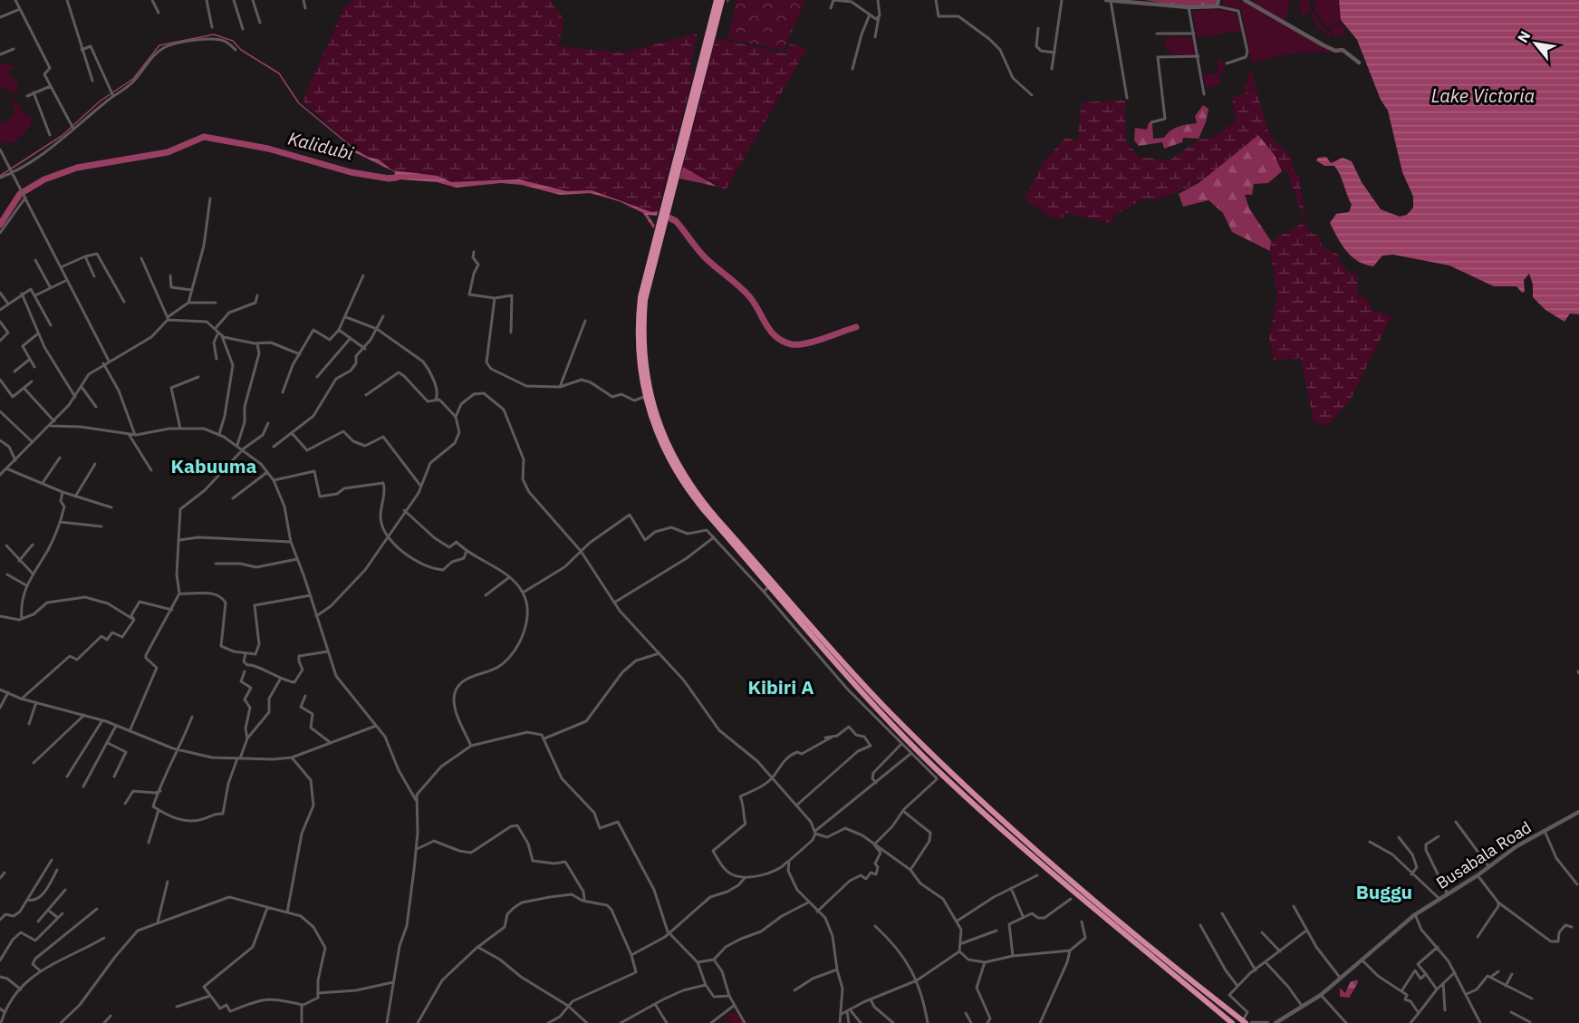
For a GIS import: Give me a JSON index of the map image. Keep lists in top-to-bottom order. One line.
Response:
{"streets":{"street":["Busabala Road"]},"districts":["Kabuuma","Kibiri A","Buggu"],"water":["Lake Victoria","Kalidubi"],"north":"top left"}
